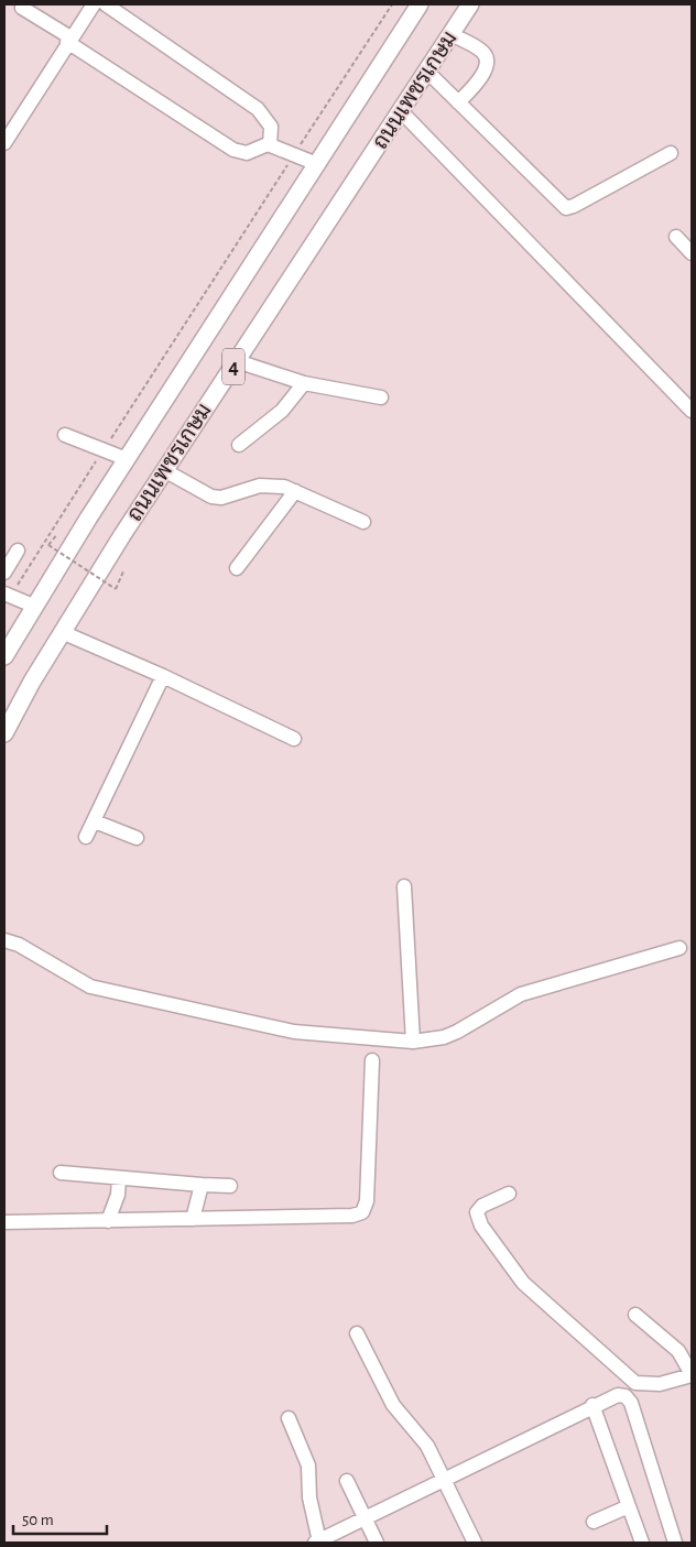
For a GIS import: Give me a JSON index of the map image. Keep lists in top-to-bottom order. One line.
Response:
{"streets":{"main road":["ถนนเพชรเกษม","4"]},"scale_bar":"50 m"}
